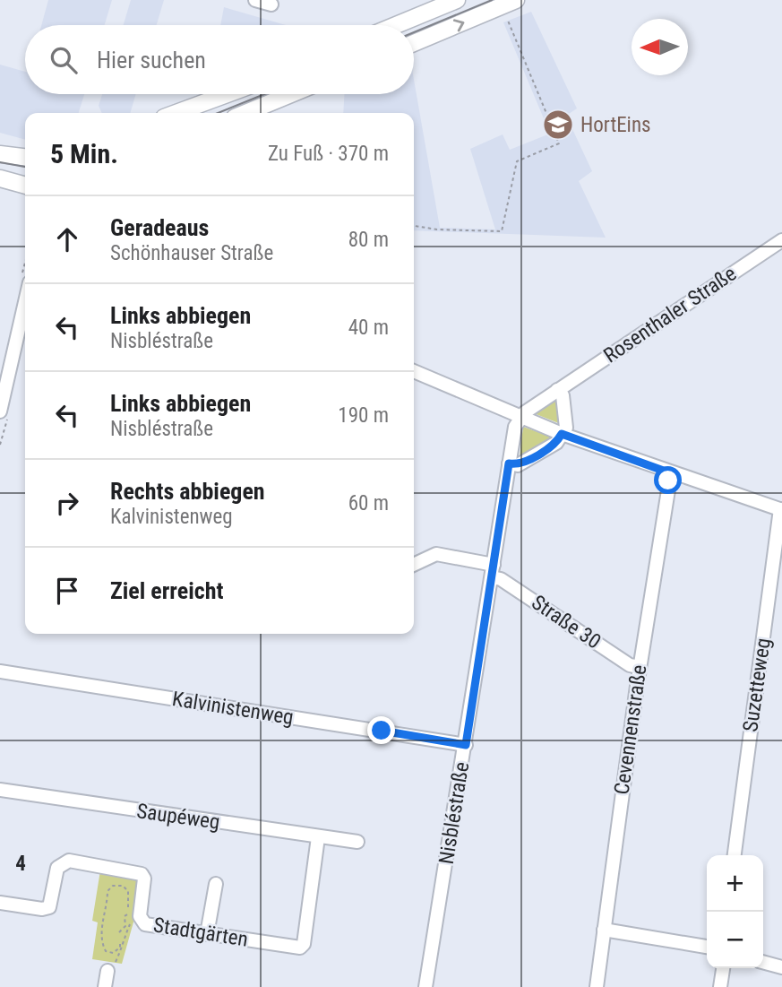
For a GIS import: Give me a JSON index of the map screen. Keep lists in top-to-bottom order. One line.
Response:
{"streets":{"street":["Rosenthaler Straße","Straße 30","Suzetteweg","Kalvinistenweg","Cevennenstraße","Nisbléstraße","Saupéweg","Stadtgärten"]},"crossings":[["Rosenthaler Straße","Nisbléstraße"],["Straße 30","Cevennenstraße"],["Straße 30","Nisbléstraße"],["Kalvinistenweg","Nisbléstraße"],["Saupéweg","Stadtgärten"]],"places":{"school or university":["HortEins"]},"north":"left","page":{"search":"Hier suchen","heading":["5 Min.","Zu Fuß · 370 m"],"list":[["Geradeaus","Schönhauser Straße","80 m"],["Links abbiegen","Nisbléstraße","40 m"],["Links abbiegen","Nisbléstraße","190 m"],["Rechts abbiegen","Kalvinistenweg","60 m"],"Ziel erreicht"],"map_buttons":["+","−"]},"grid":{"rows":["4"]}}
